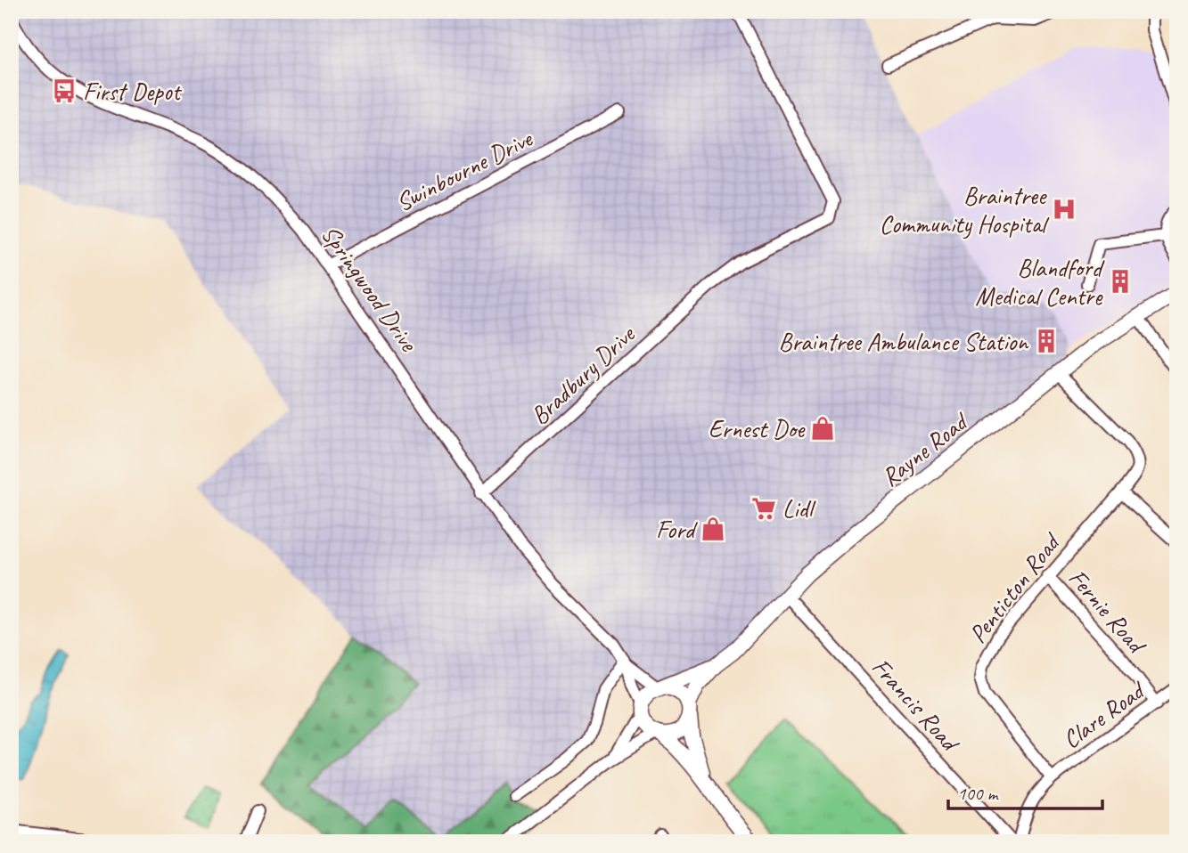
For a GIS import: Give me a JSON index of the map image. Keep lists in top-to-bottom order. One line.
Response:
{"streets":{"main road":["Rayne Road"],"street":["Swinbourne Drive","Springwood Drive","Bradbury Drive","Penticton Road","Fernie Road","Francis Road","Clare Road"]},"crossings":[["Swinbourne Drive","Springwood Drive"],["Springwood Drive","Bradbury Drive"],["Springwood Drive","Rayne Road"],["Rayne Road","Penticton Road"],["Rayne Road","Francis Road"],["Penticton Road","Fernie Road"],["Penticton Road","Clare Road"],["Fernie Road","Clare Road"]],"places":{"bus stop":["First Depot"],"hospital":["Braintree Community Hospital"],"building":["Blandford Medical Centre","Braintree Ambulance Station"],"shop":["Ernest Doe","Ford"],"supermarket":["Lidl"]},"scale_bar":"100 m"}
